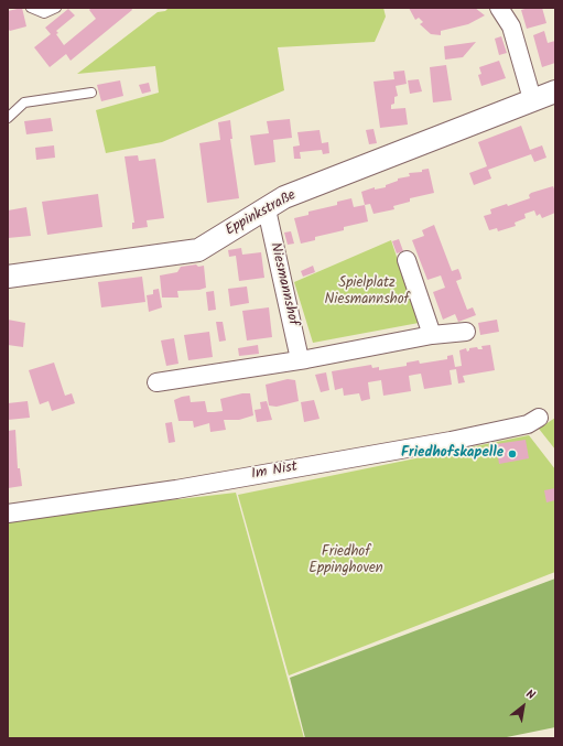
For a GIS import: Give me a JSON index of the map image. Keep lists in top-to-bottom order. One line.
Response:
{"streets":{"street":["Eppinkstraße","Niesmannshof","Im Nist"]},"crossings":[["Eppinkstraße","Niesmannshof"]],"parks":["Spielplatz Niesmannshof","Friedhof Eppinghoven"],"places":["Friedhofskapelle"],"north":"top right"}
